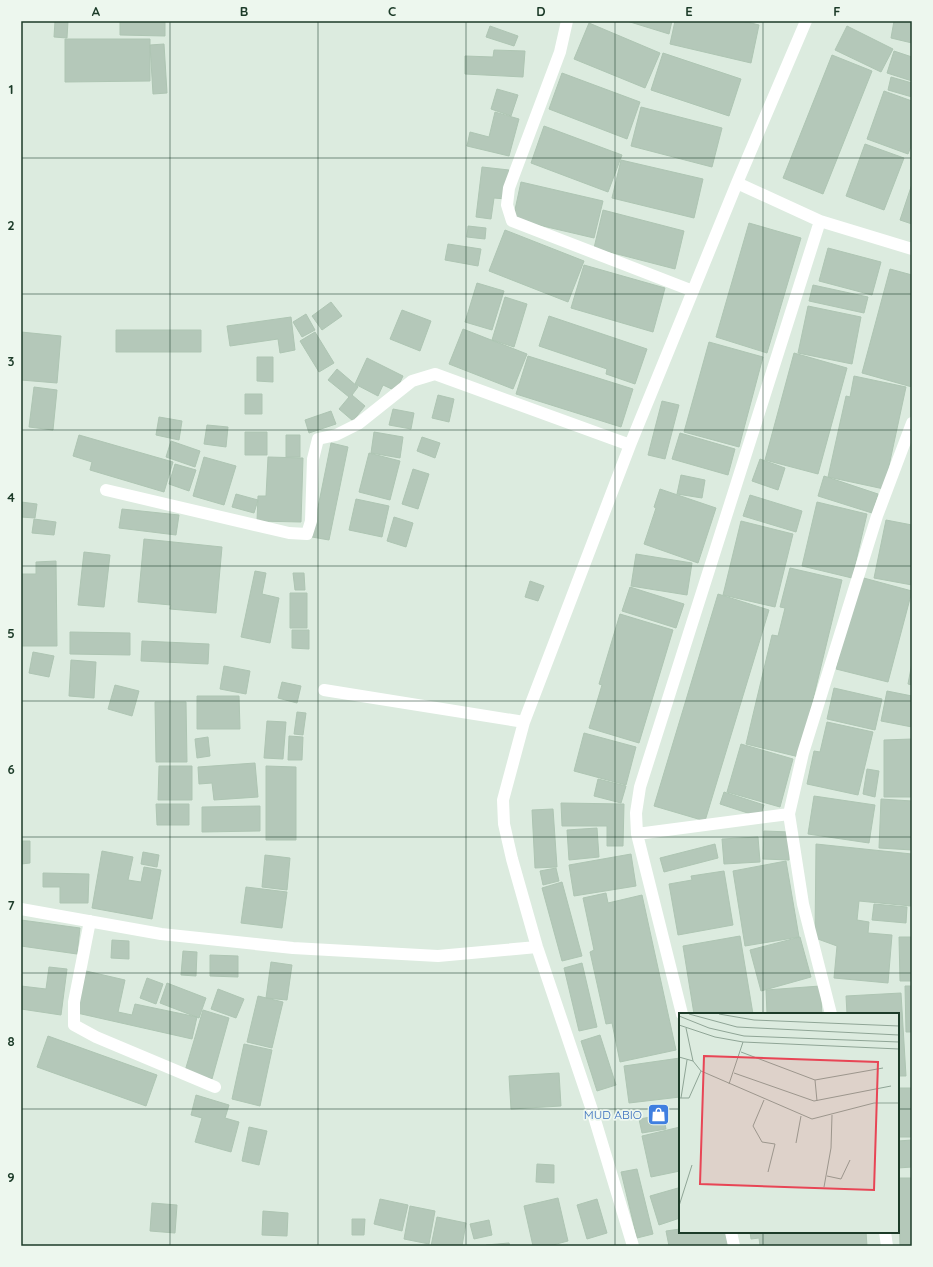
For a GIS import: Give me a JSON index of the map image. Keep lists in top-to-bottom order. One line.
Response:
{"places":{"shop":["MUD ABIO"]},"grid":{"columns":["A","B","C","D","E","F"],"rows":["1","2","3","4","5","6","7","8","9"]}}
